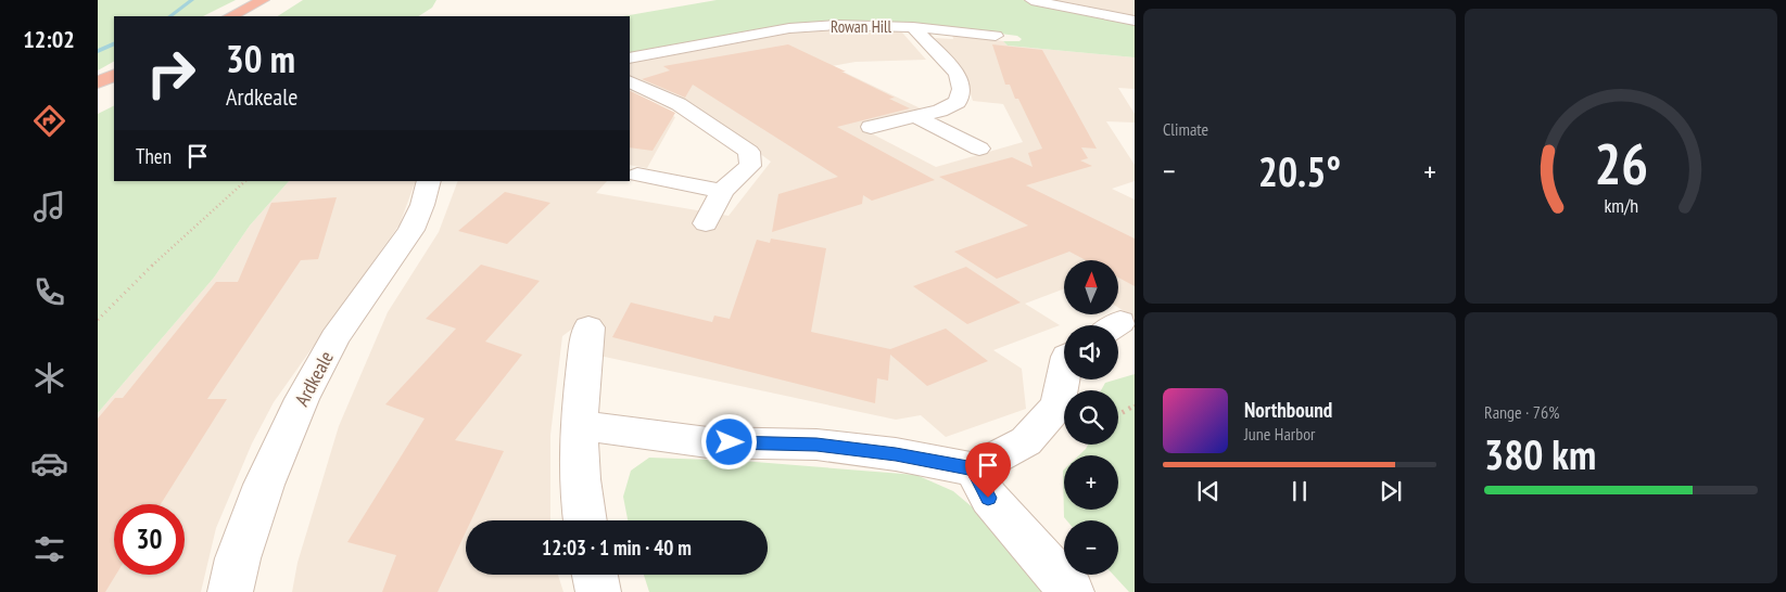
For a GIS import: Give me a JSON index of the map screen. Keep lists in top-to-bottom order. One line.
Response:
{"streets":{"street":["Rowan Hill","Ardkeale"]},"north":"top","page":{"tabs":"12:02","tile":["Climate",["Range · 76%","380 km"]],"turn":["30 m","Ardkeale"],"then":"Then","heat":["−","20.5°","+"],"map_buttons":["+","−"],"song":["Northbound","June Harbor"],"limit":"30","trip":"12:03 · 1 min · 40 m","gauge":["26","km/h"]}}
